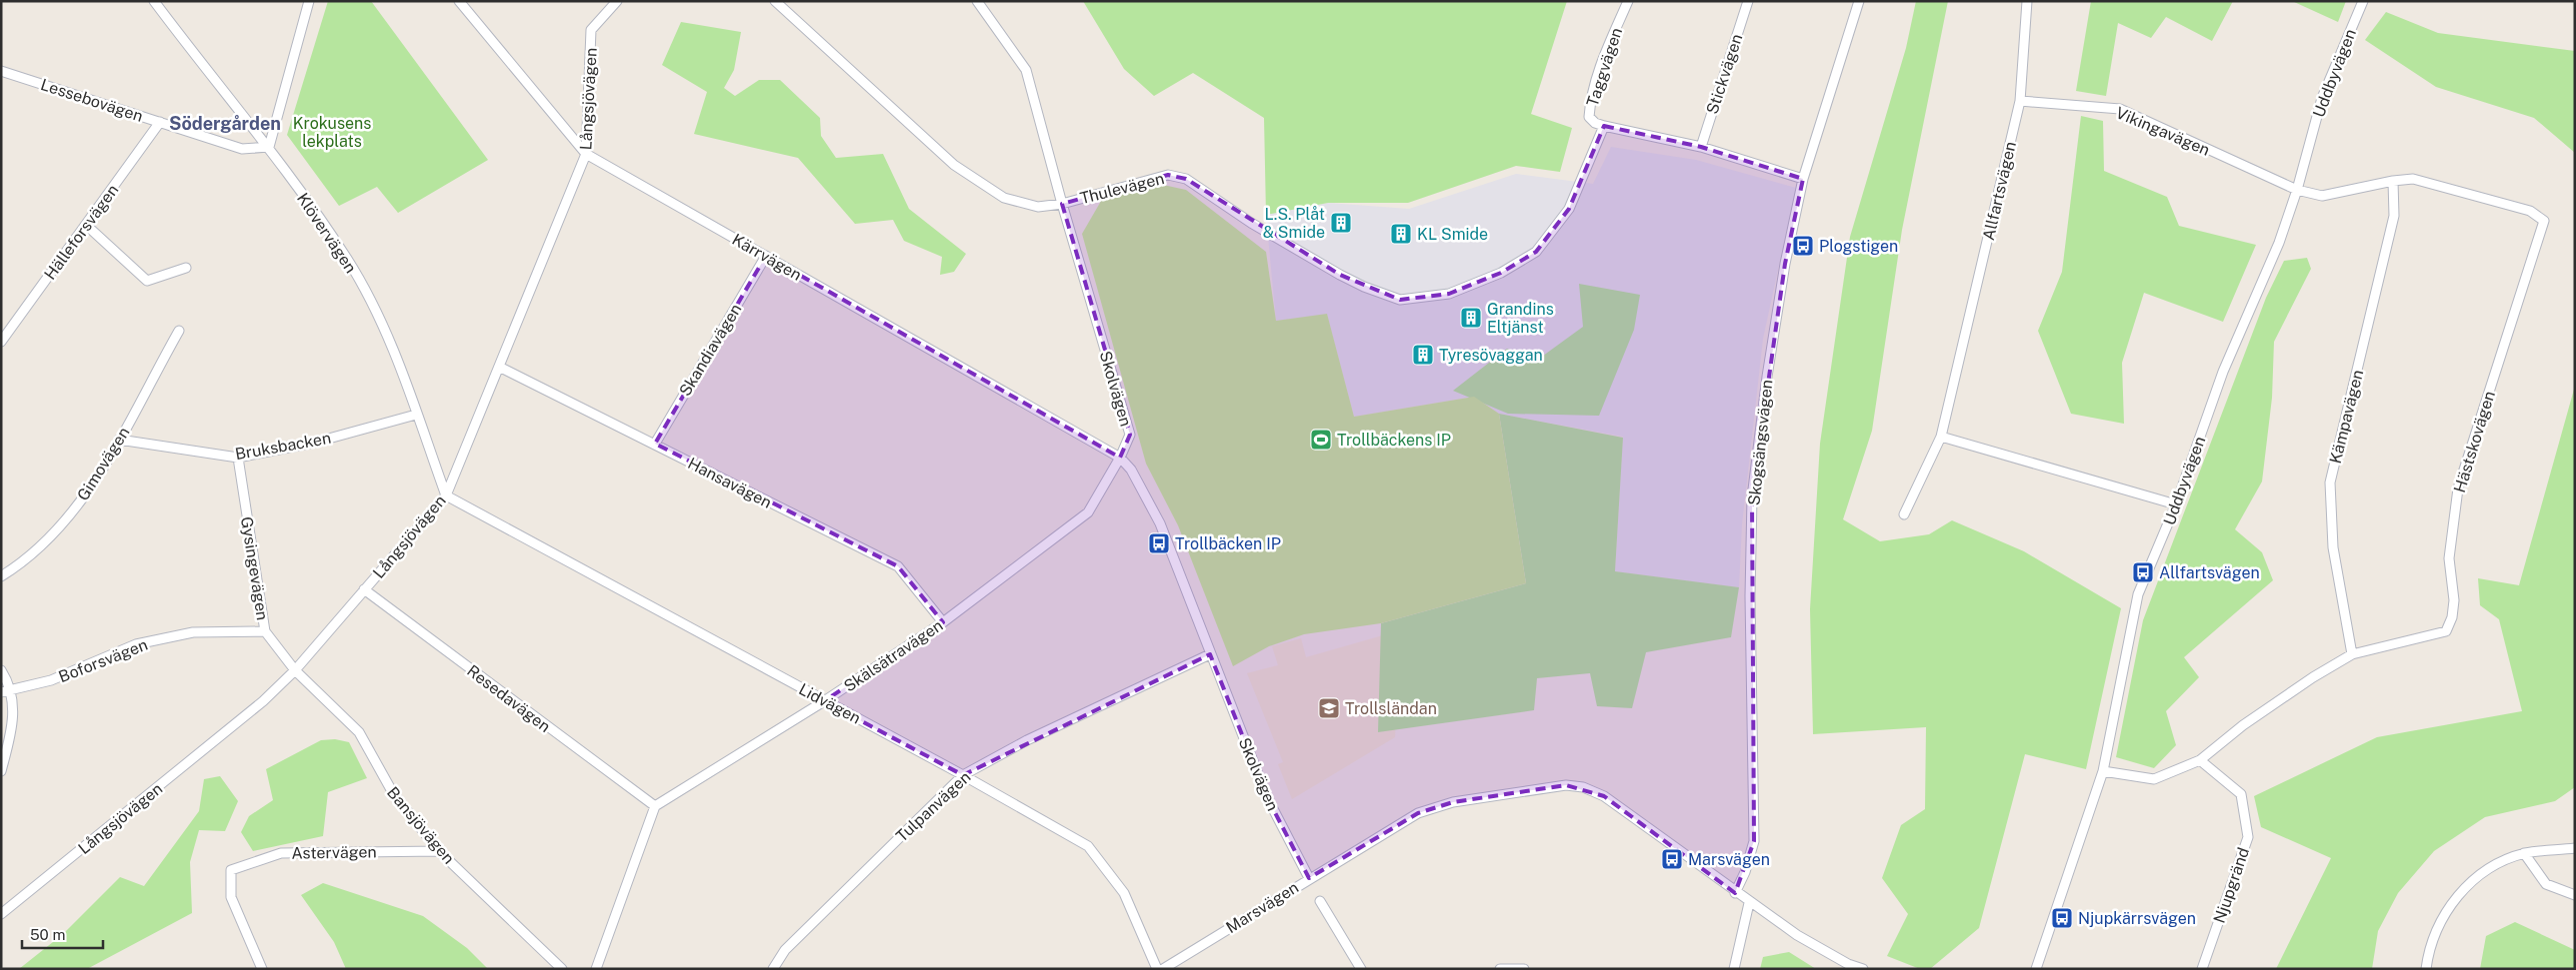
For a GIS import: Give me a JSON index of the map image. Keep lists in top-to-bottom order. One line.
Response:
{"streets":{"street":["Taggvägen","Uddbyvägen","Stickvägen","Långsjövägen","Lessebovägen","Vikingavägen","Thulevägen","Allfartsvägen","Hälleforsvägen","Klövervägen","Kärrvägen","Skandiavägen","Skolvägen","Kämpavägen","Hästskovägen","Skogsängsvägen","Bruksbacken","Gimovägen","Hansavägen","Gysingevägen","Skälsätravägen","Boforsvägen","Resedavägen","Lidvägen","Tulpanvägen","Bansjövägen","Astervägen","Njupgränd","Marsvägen"]},"crossings":[["Taggvägen","Thulevägen"],["Uddbyvägen","Vikingavägen"],["Uddbyvägen","Hästskovägen"],["Långsjövägen","Klövervägen"],["Långsjövägen","Kärrvägen"],["Långsjövägen","Hansavägen"],["Långsjövägen","Gysingevägen"],["Långsjövägen","Resedavägen"],["Långsjövägen","Lidvägen"],["Långsjövägen","Bansjövägen"],["Lessebovägen","Hälleforsvägen"],["Lessebovägen","Klövervägen"],["Vikingavägen","Allfartsvägen"],["Vikingavägen","Hästskovägen"],["Thulevägen","Skolvägen"],["Klövervägen","Bruksbacken"],["Klövervägen","Lidvägen"],["Kärrvägen","Skandiavägen"],["Kärrvägen","Skolvägen"],["Kärrvägen","Skälsätravägen"],["Skandiavägen","Hansavägen"],["Skolvägen","Skälsätravägen"],["Skolvägen","Tulpanvägen"],["Skolvägen","Marsvägen"],["Kämpavägen","Hästskovägen"],["Hästskovägen","Njupgränd"],["Skogsängsvägen","Marsvägen"],["Bruksbacken","Gimovägen"],["Bruksbacken","Gysingevägen"],["Hansavägen","Skälsätravägen"],["Gysingevägen","Boforsvägen"],["Gysingevägen","Bansjövägen"],["Skälsätravägen","Resedavägen"],["Skälsätravägen","Lidvägen"],["Lidvägen","Tulpanvägen"],["Bansjövägen","Astervägen"]],"districts":["Södergården"],"parks":["Krokusens lekplats"],"places":{"building":["L.S. Plåt & Smide","KL Smide","Grandins Eltjänst","Tyresövaggan"],"bus stop":["Plogstigen","Trollbäcken IP","Allfartsvägen","Marsvägen","Njupkärrsvägen"],"sports":["Trollbäckens IP"],"school or university":["Trollsländan"]},"scale_bar":"50 m"}
